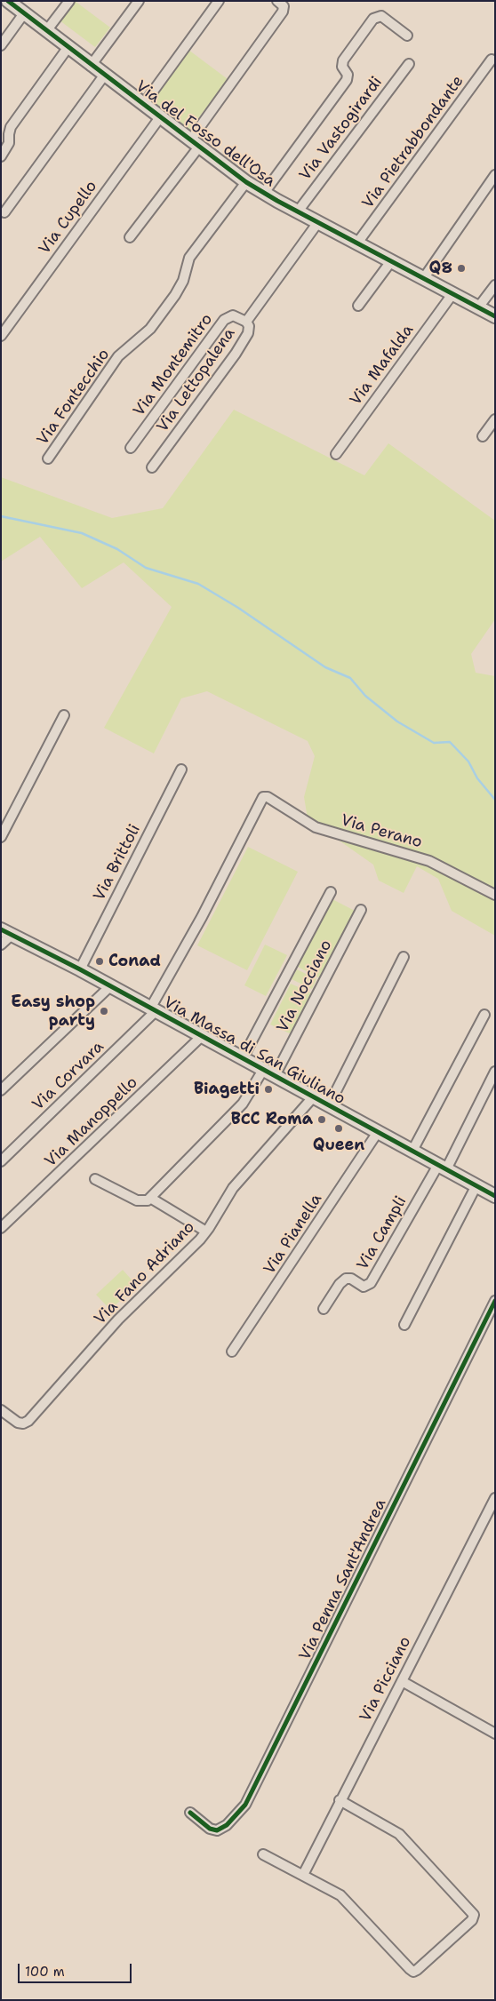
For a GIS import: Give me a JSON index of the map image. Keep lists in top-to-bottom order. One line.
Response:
{"streets":{"street":["Via Vastogirardi","Via del Fosso dell'Osa","Via Pietrabbondante","Via Cupello","Via Montemitro","Via Mafalda","Via Lettopalena","Via Fontecchio","Via Perano","Via Brittoli","Via Nocciano","Via Massa di San Giuliano","Via Corvara","Via Manoppello","Via Campli","Via Pianella","Via Fano Adriano","Via Penna Sant'Andrea","Via Picciano"]},"crossings":[["Via Vastogirardi","Via del Fosso dell'Osa"],["Via del Fosso dell'Osa","Via Pietrabbondante"],["Via del Fosso dell'Osa","Via Cupello"],["Via del Fosso dell'Osa","Via Mafalda"],["Via del Fosso dell'Osa","Via Lettopalena"],["Via del Fosso dell'Osa","Via Fontecchio"],["Via Montemitro","Via Lettopalena"],["Via Perano","Via Corvara"],["Via Brittoli","Via Massa di San Giuliano"],["Via Nocciano","Via Massa di San Giuliano"],["Via Massa di San Giuliano","Via Corvara"],["Via Massa di San Giuliano","Via Manoppello"],["Via Massa di San Giuliano","Via Campli"],["Via Massa di San Giuliano","Via Pianella"],["Via Massa di San Giuliano","Via Fano Adriano"]],"places":["Q8","Conad","Easy shop party","Biagetti","BCC Roma","Queen"],"scale_bar":"100 m"}
